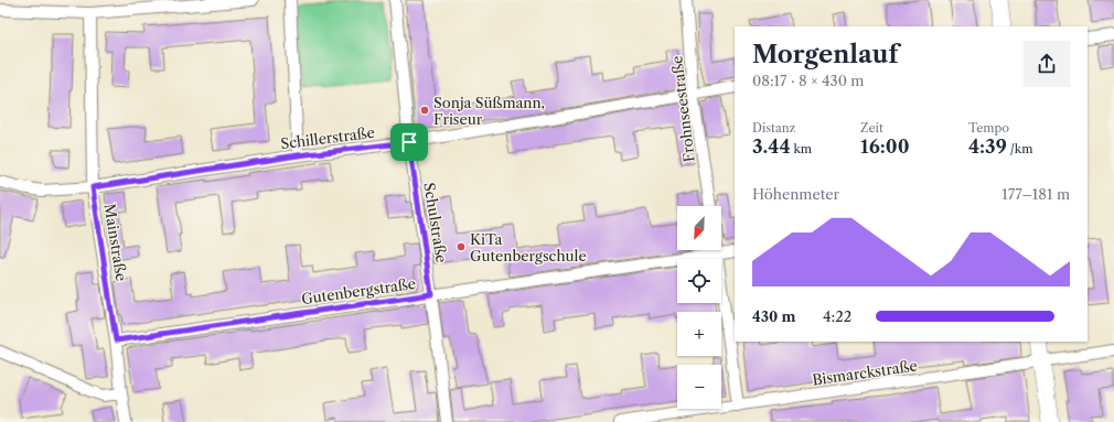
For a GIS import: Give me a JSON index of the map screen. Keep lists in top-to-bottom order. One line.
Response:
{"streets":{"street":["Frohnseestraße","Schillerstraße","Schulstraße","Mainstraße","Gutenbergstraße","Bismarckstraße"]},"crossings":[["Frohnseestraße","Schillerstraße"],["Schillerstraße","Schulstraße"],["Schillerstraße","Mainstraße"],["Schulstraße","Gutenbergstraße"],["Mainstraße","Gutenbergstraße"]],"places":["Sonja Süßmann, Friseur","KiTa Gutenbergschule"],"north":"bottom left","page":{"heading":["Morgenlauf","08:17 · 8 × 430 m"],"stats":[["Distanz","3.44 km"],["Zeit","16:00"],["Tempo","4:39 /km"]],"chart":["Höhenmeter","177–181 m"],"map_buttons":["+","−"],"list":[{"name":"430 m","note":"4:22"}]}}
